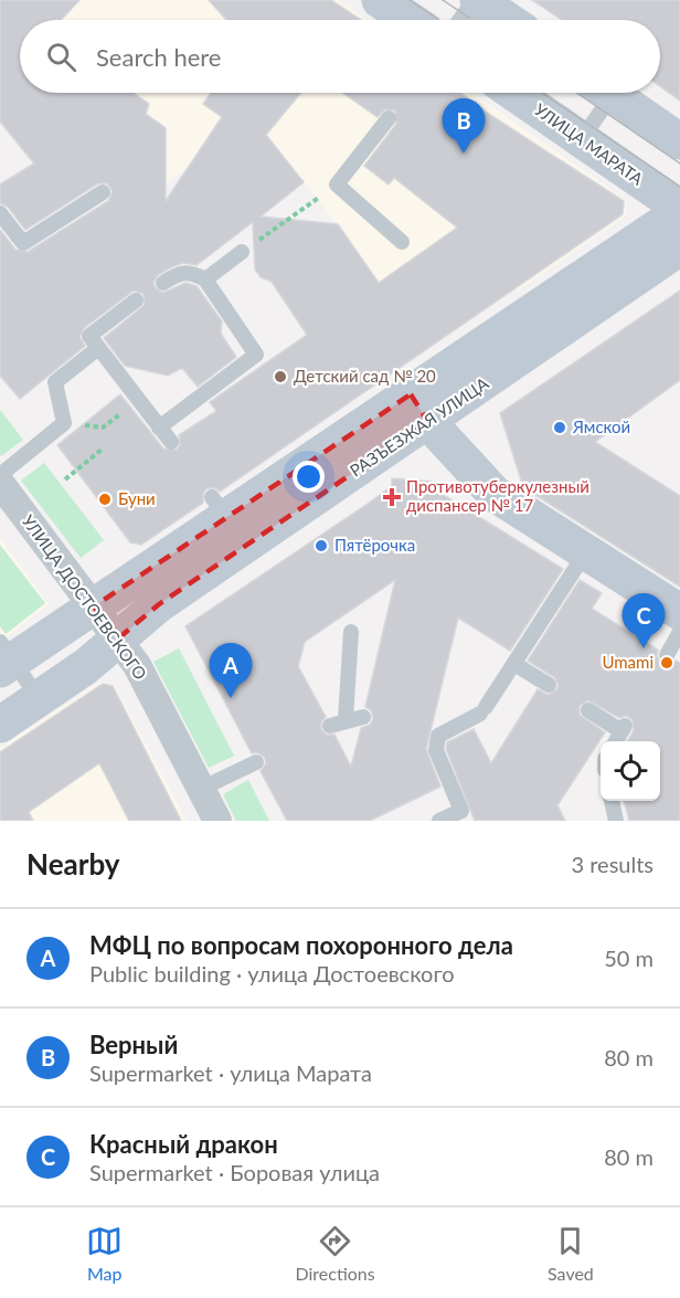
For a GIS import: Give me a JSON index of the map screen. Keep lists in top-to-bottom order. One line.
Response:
{"streets":{"street":["УЛИЦА МАРАТА","РАЗЪЕЗЖАЯ УЛИЦА","УЛИЦА ДОСТОЕВСКОГО"]},"crossings":[["УЛИЦА МАРАТА","РАЗЪЕЗЖАЯ УЛИЦА"],["РАЗЪЕЗЖАЯ УЛИЦА","УЛИЦА ДОСТОЕВСКОГО"]],"places":{"other":["Детский сад № 20","Ямской","Буни","Пятёрочка","Umami"],"health":["Противотуберкулезный диспансер № 17"]},"page":{"search":"Search here","pins":["B","C","A"],"heading":["Nearby","3 results"],"list":[{"mark":"A","name":"МФЦ по вопросам похоронного дела","note":"Public building · улица Достоевского","value":"50 m"},{"mark":"B","name":"Верный","note":"Supermarket · улица Марата","value":"80 m"},{"mark":"C","name":"Красный дракон","note":"Supermarket · Боровая улица","value":"80 m"}],"nav":["Map","Directions","Saved"]}}
